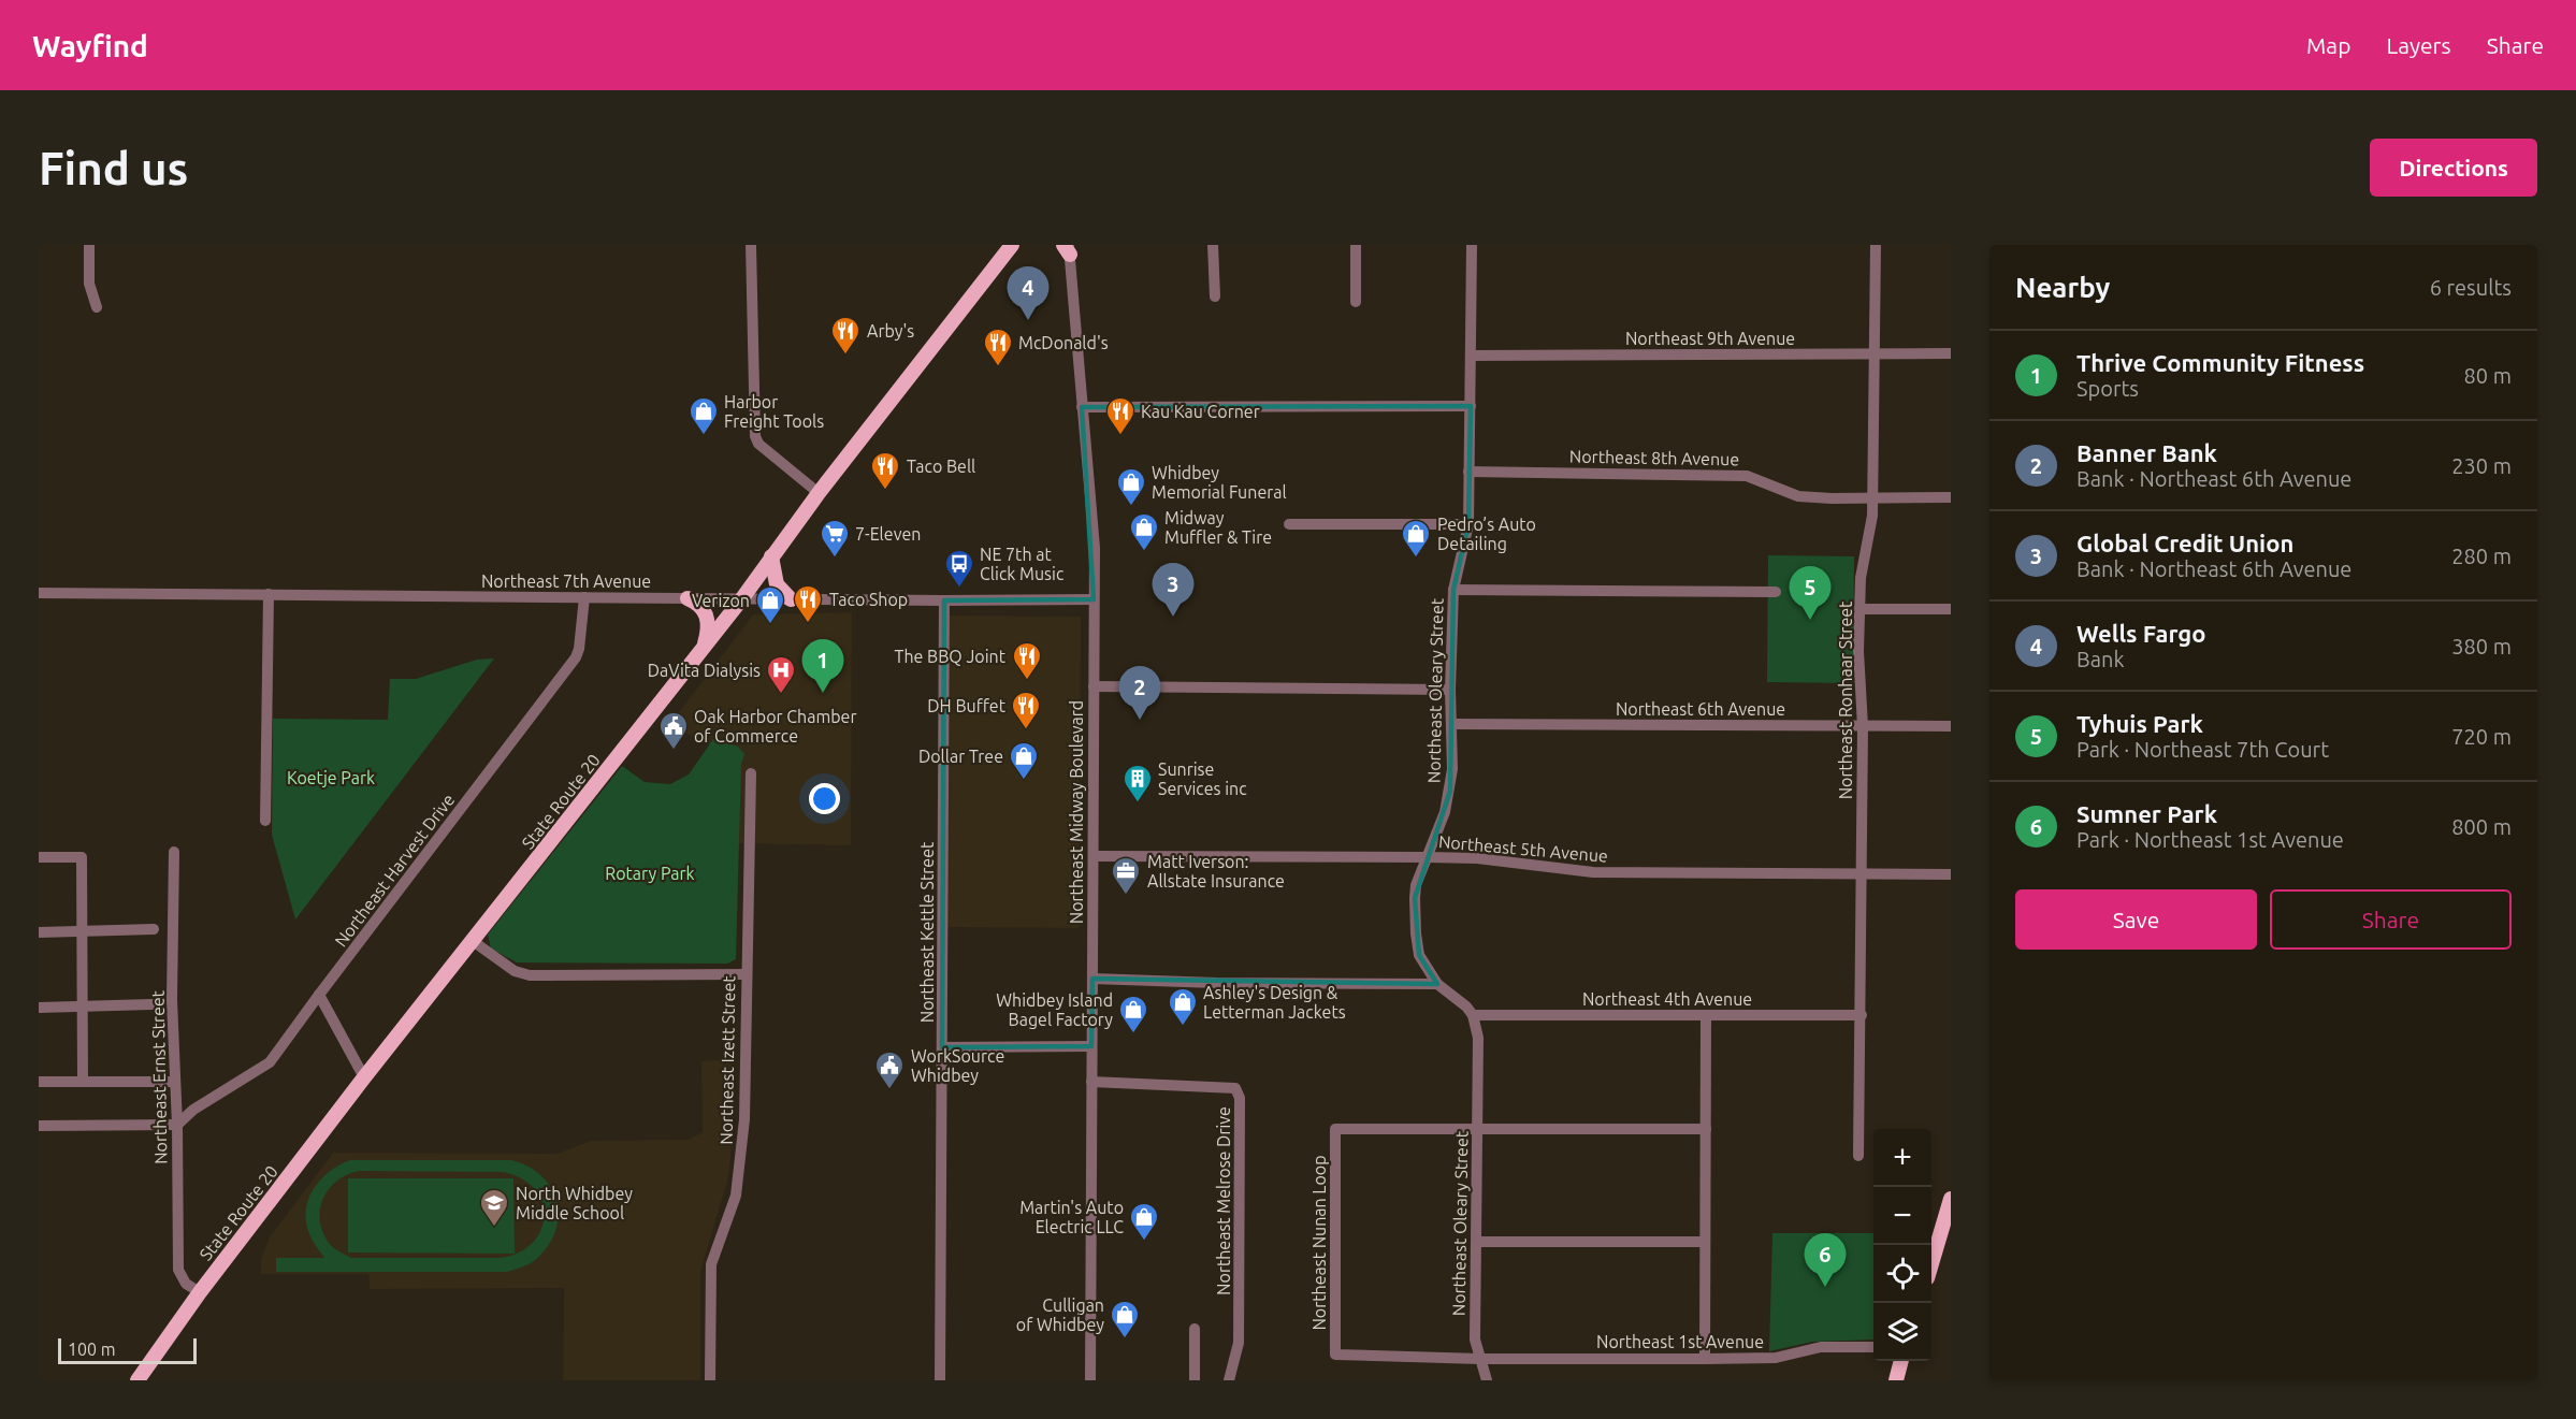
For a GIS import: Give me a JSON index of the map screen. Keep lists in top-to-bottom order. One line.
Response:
{"streets":{"main road":["State Route 20"],"street":["Northeast 9th Avenue","Northeast 8th Avenue","Northeast 7th Avenue","Northeast Oleary Street","Northeast Ronhaar Street","Northeast 6th Avenue","Northeast Midway Boulevard","Northeast 5th Avenue","Northeast Harvest Drive","Northeast Kettle Street","Northeast 4th Avenue","Northeast Izett Street","Northeast Ernst Street","Northeast Melrose Drive","Northeast Nunan Loop","Northeast 1st Avenue"]},"crossings":[["Northeast 9th Avenue","Northeast Oleary Street"],["Northeast 9th Avenue","Northeast Ronhaar Street"],["Northeast 8th Avenue","Northeast Oleary Street"],["Northeast 8th Avenue","Northeast Ronhaar Street"],["Northeast 7th Avenue","State Route 20"],["Northeast 7th Avenue","Northeast Midway Boulevard"],["Northeast 7th Avenue","Northeast Harvest Drive"],["Northeast 7th Avenue","Northeast Kettle Street"],["Northeast Oleary Street","Northeast 6th Avenue"],["Northeast Oleary Street","Northeast 5th Avenue"],["Northeast Oleary Street","Northeast 4th Avenue"],["Northeast Oleary Street","Northeast Nunan Loop"],["Northeast Oleary Street","Northeast 1st Avenue"],["Northeast Ronhaar Street","Northeast 6th Avenue"],["Northeast Ronhaar Street","Northeast 5th Avenue"],["Northeast Ronhaar Street","Northeast 4th Avenue"],["State Route 20","Northeast Ernst Street"],["Northeast Midway Boulevard","Northeast 5th Avenue"],["Northeast Midway Boulevard","Northeast Melrose Drive"],["Northeast Harvest Drive","Northeast Ernst Street"],["Northeast Nunan Loop","Northeast 1st Avenue"]],"parks":["Koetje Park","Rotary Park"],"places":{"restaurant":["Arby's","McDonald's","Kau Kau Corner","Taco Bell","Taco Shop","The BBQ Joint","DH Buffet"],"shop":["Harbor Freight Tools","Whidbey Memorial Funeral","Midway Muffler & Tire","Pedro’s Auto Detailing","Verizon","Dollar Tree","Ashley's Design & Letterman Jackets","Whidbey Island Bagel Factory","Martin's Auto Electric LLC","Culligan of Whidbey"],"supermarket":["7-Eleven"],"bus stop":["NE 7th at Click Music"],"hospital":["DaVita Dialysis"],"public building":["Oak Harbor Chamber of Commerce","WorkSource Whidbey"],"building":["Sunrise Services inc"],"office":["Matt Iverson: Allstate Insurance"],"school or university":["North Whidbey Middle School"]},"scale_bar":"100 m","page":{"header":"Wayfind","nav":["Map","Layers","Share"],"buttons":["Directions",["Save","Share"]],"title":"Find us","heading":["Nearby","6 results"],"pins":["4","3","5","1","2","6"],"list":[{"mark":"1","name":"Thrive Community Fitness","note":"Sports","value":"80 m"},{"mark":"2","name":"Banner Bank","note":"Bank · Northeast 6th Avenue","value":"230 m"},{"mark":"3","name":"Global Credit Union","note":"Bank · Northeast 6th Avenue","value":"280 m"},{"mark":"4","name":"Wells Fargo","note":"Bank","value":"380 m"},{"mark":"5","name":"Tyhuis Park","note":"Park · Northeast 7th Court","value":"720 m"},{"mark":"6","name":"Sumner Park","note":"Park · Northeast 1st Avenue","value":"800 m"}],"map_buttons":["+","−"],"scale":"100 m"}}
